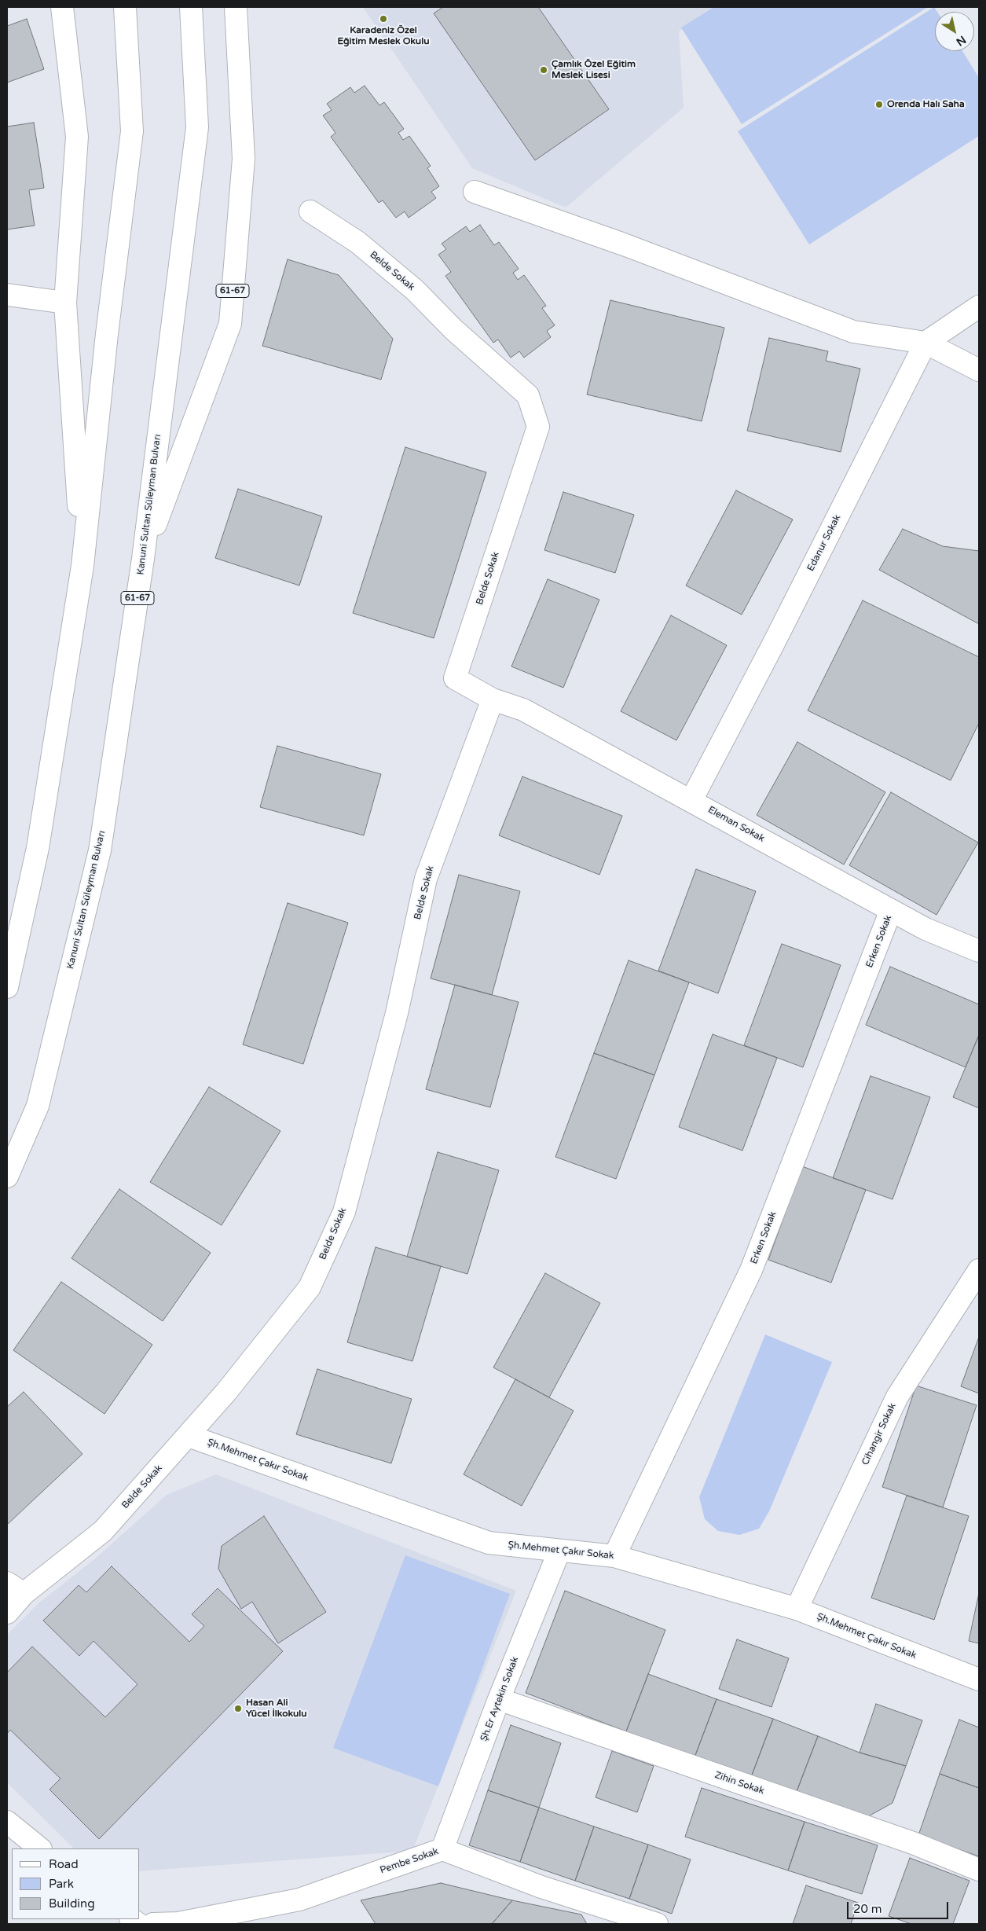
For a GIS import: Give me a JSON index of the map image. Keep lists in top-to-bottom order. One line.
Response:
{"streets":{"street":["Belde Sokak","61-67","Kanuni Sultan Süleyman Bulvarı","Edanur Sokak","Eleman Sokak","Erken Sokak","Cihangir Sokak","Şh.Mehmet Çakır Sokak","Şh.Er Aytekin Sokak","Zihin Sokak","Pembe Sokak"]},"crossings":[["Belde Sokak","Eleman Sokak"],["Belde Sokak","Şh.Mehmet Çakır Sokak"],["61-67","Kanuni Sultan Süleyman Bulvarı"],["Edanur Sokak","Eleman Sokak"],["Eleman Sokak","Erken Sokak"],["Erken Sokak","Şh.Mehmet Çakır Sokak"],["Cihangir Sokak","Şh.Mehmet Çakır Sokak"],["Şh.Mehmet Çakır Sokak","Şh.Er Aytekin Sokak"],["Şh.Er Aytekin Sokak","Zihin Sokak"],["Şh.Er Aytekin Sokak","Pembe Sokak"]],"places":["Karadeniz Özel Eğitim Meslek Okulu","Çamlık Özel Eğitim Meslek Lisesi","Orenda Halı Saha","Hasan Ali Yücel İlkokulu"],"legend":["Road","Park","Building"],"scale_bar":"20 m","north":"bottom right"}
